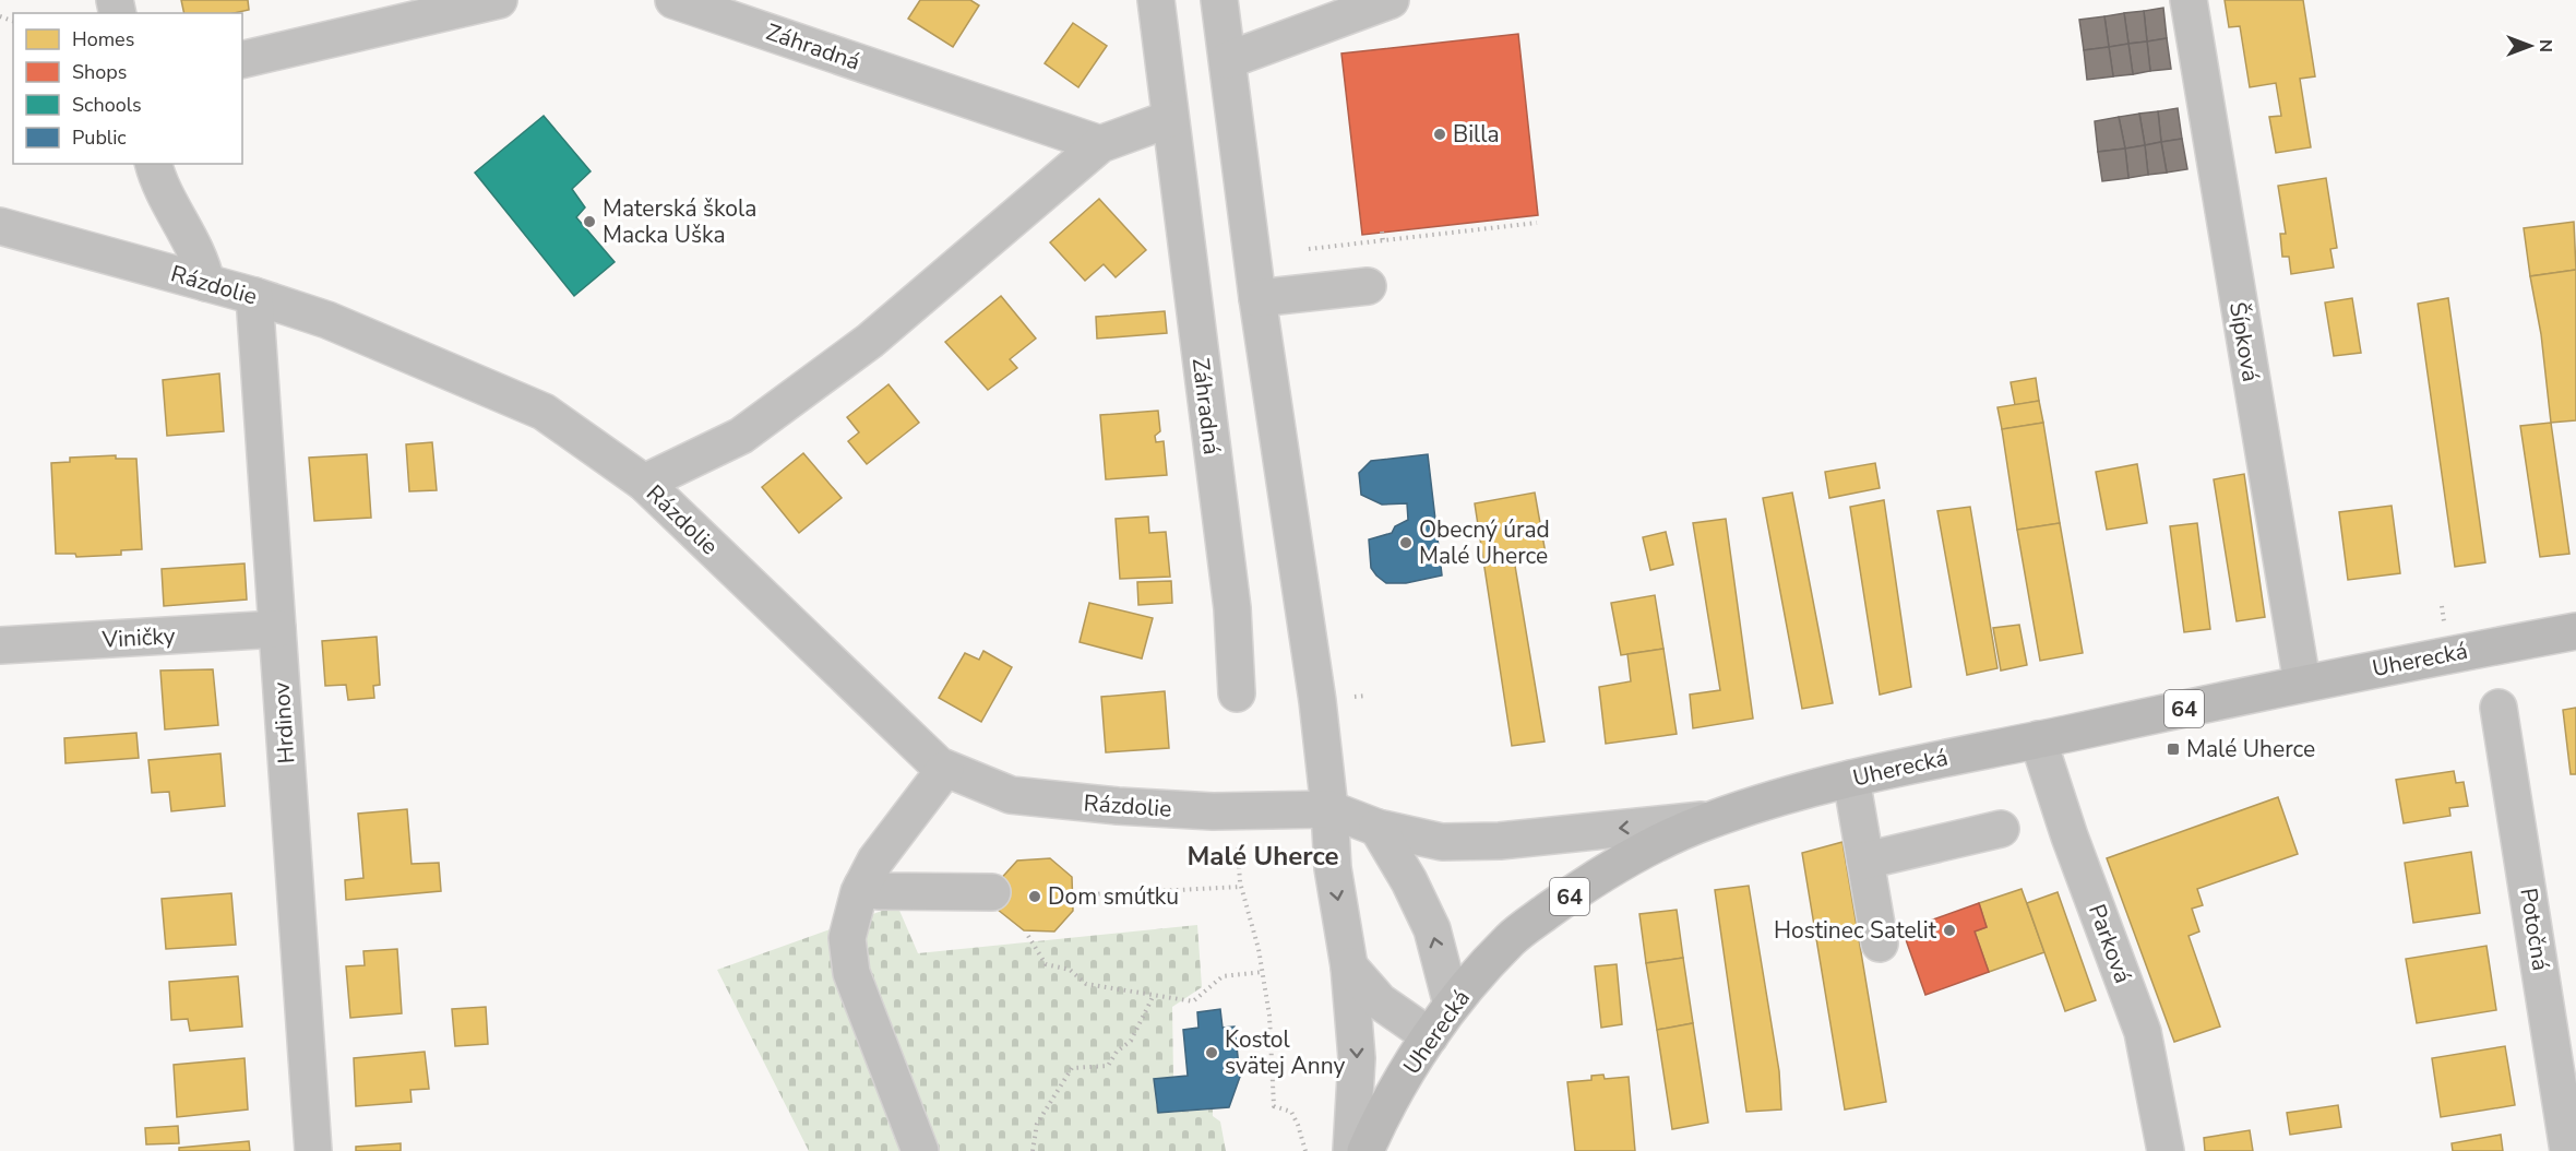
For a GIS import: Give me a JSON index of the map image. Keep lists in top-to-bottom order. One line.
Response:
{"streets":{"main road":["Uherecká","64"],"street":["Záhradná","Rázdolie","Šípková","Viničky","Hrdinov","Potočná","Parková"]},"crossings":[["Rázdolie","Hrdinov"],["Šípková","Uherecká"],["Viničky","Hrdinov"],["Uherecká","Parková"]],"districts":["Malé Uherce"],"places":{"other":["Billa","Materská škola Macka Uška","Obecný úrad Malé Uherce","Dom smútku","Hostinec Satelit","Kostol svätej Anny"],"transit":["Malé Uherce"]},"legend":["Homes","Shops","Schools","Public"],"north":"right"}
